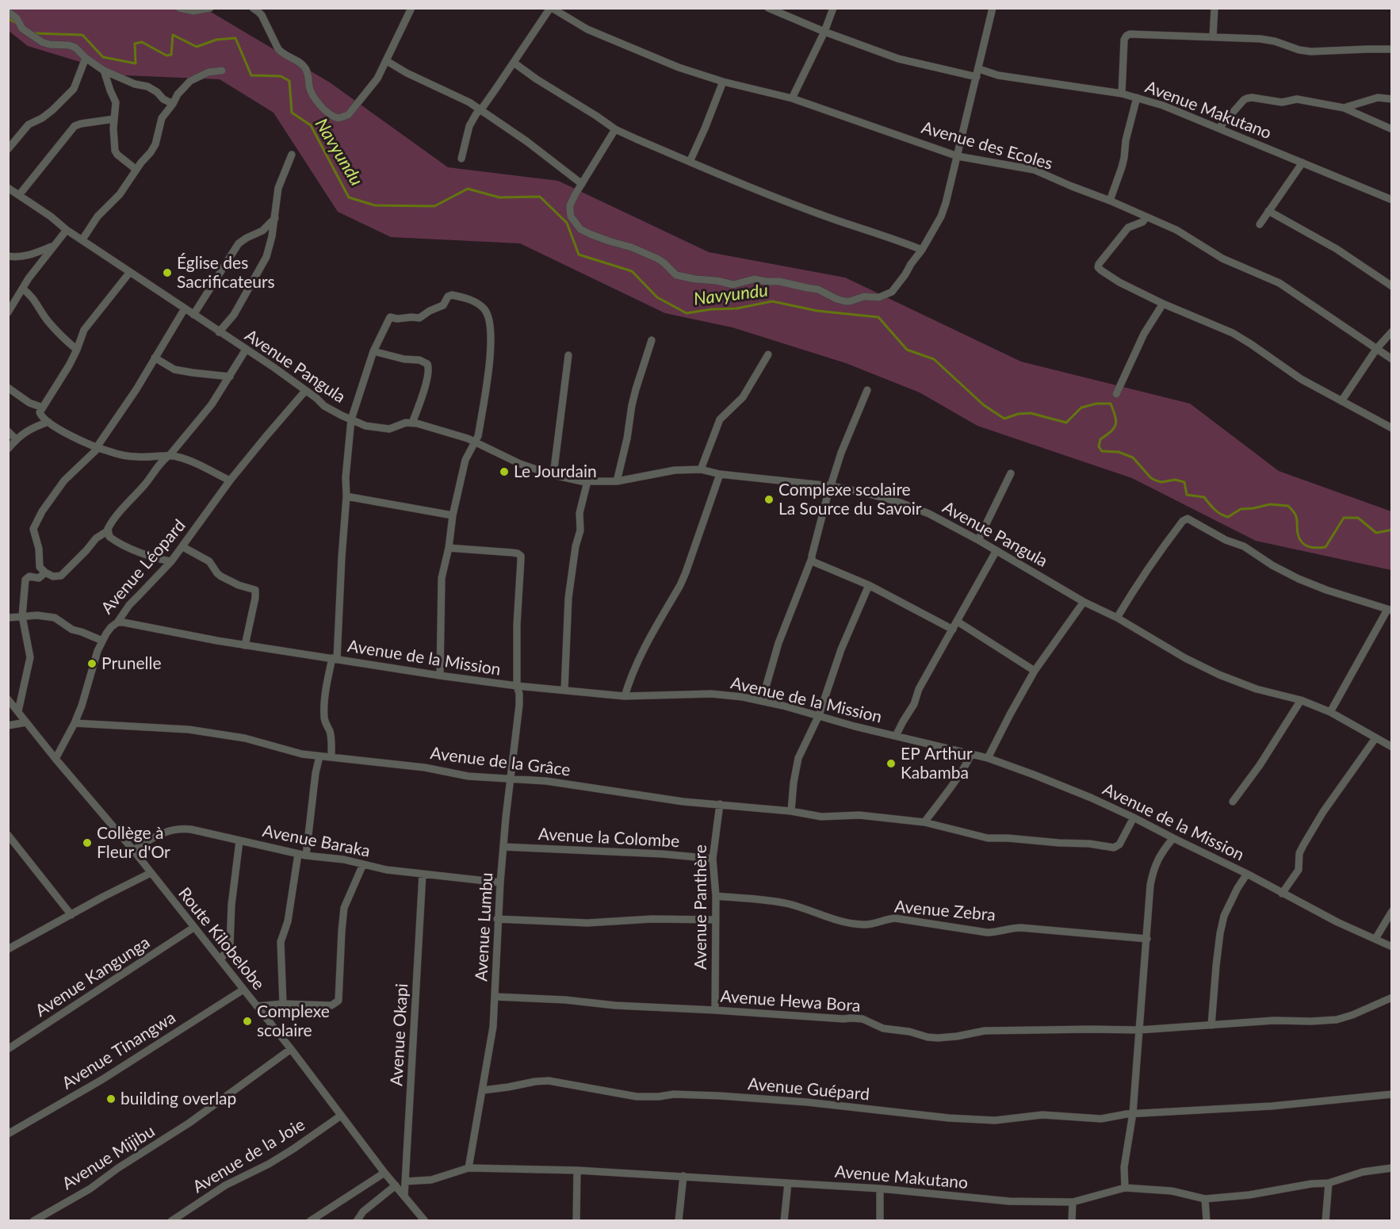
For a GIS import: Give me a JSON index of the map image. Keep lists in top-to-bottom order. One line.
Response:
{"streets":{"street":["Avenue Makutano","Avenue des Ecoles","Avenue Pangula","Avenue Léopard","Avenue de la Mission","Avenue de la Grâce","Avenue la Colombe","Avenue Baraka","Avenue Panthère","Avenue Zebra","Avenue Lumbu","Route Kilobelobe","Avenue Kangunga","Avenue Hewa Bora","Avenue Okapi","Avenue Tinangwa","Avenue Guépard","Avenue de la Joie","Avenue Mijibu"]},"crossings":[["Avenue Makutano","Avenue Lumbu"],["Avenue Makutano","Avenue Okapi"],["Avenue Pangula","Avenue Léopard"],["Avenue Léopard","Avenue de la Mission"],["Avenue Léopard","Avenue de la Grâce"],["Avenue Léopard","Route Kilobelobe"],["Avenue de la Mission","Avenue de la Grâce"],["Avenue de la Mission","Avenue Lumbu"],["Avenue de la Grâce","Avenue Panthère"],["Avenue de la Grâce","Avenue Lumbu"],["Avenue la Colombe","Avenue Panthère"],["Avenue la Colombe","Avenue Lumbu"],["Avenue Baraka","Avenue Lumbu"],["Avenue Baraka","Route Kilobelobe"],["Avenue Baraka","Avenue Okapi"],["Avenue Panthère","Avenue Zebra"],["Avenue Panthère","Avenue Hewa Bora"],["Avenue Lumbu","Avenue Hewa Bora"],["Avenue Lumbu","Avenue Guépard"],["Route Kilobelobe","Avenue Kangunga"],["Route Kilobelobe","Avenue Okapi"],["Route Kilobelobe","Avenue Tinangwa"],["Route Kilobelobe","Avenue de la Joie"],["Route Kilobelobe","Avenue Mijibu"]],"water":["Navyundu"],"places":["Église des Sacrificateurs","Le Jourdain","Complexe scolaire La Source du Savoir","Prunelle","EP Arthur Kabamba","Collège à Fleur d'Or","Complexe scolaire","building overlap"]}
